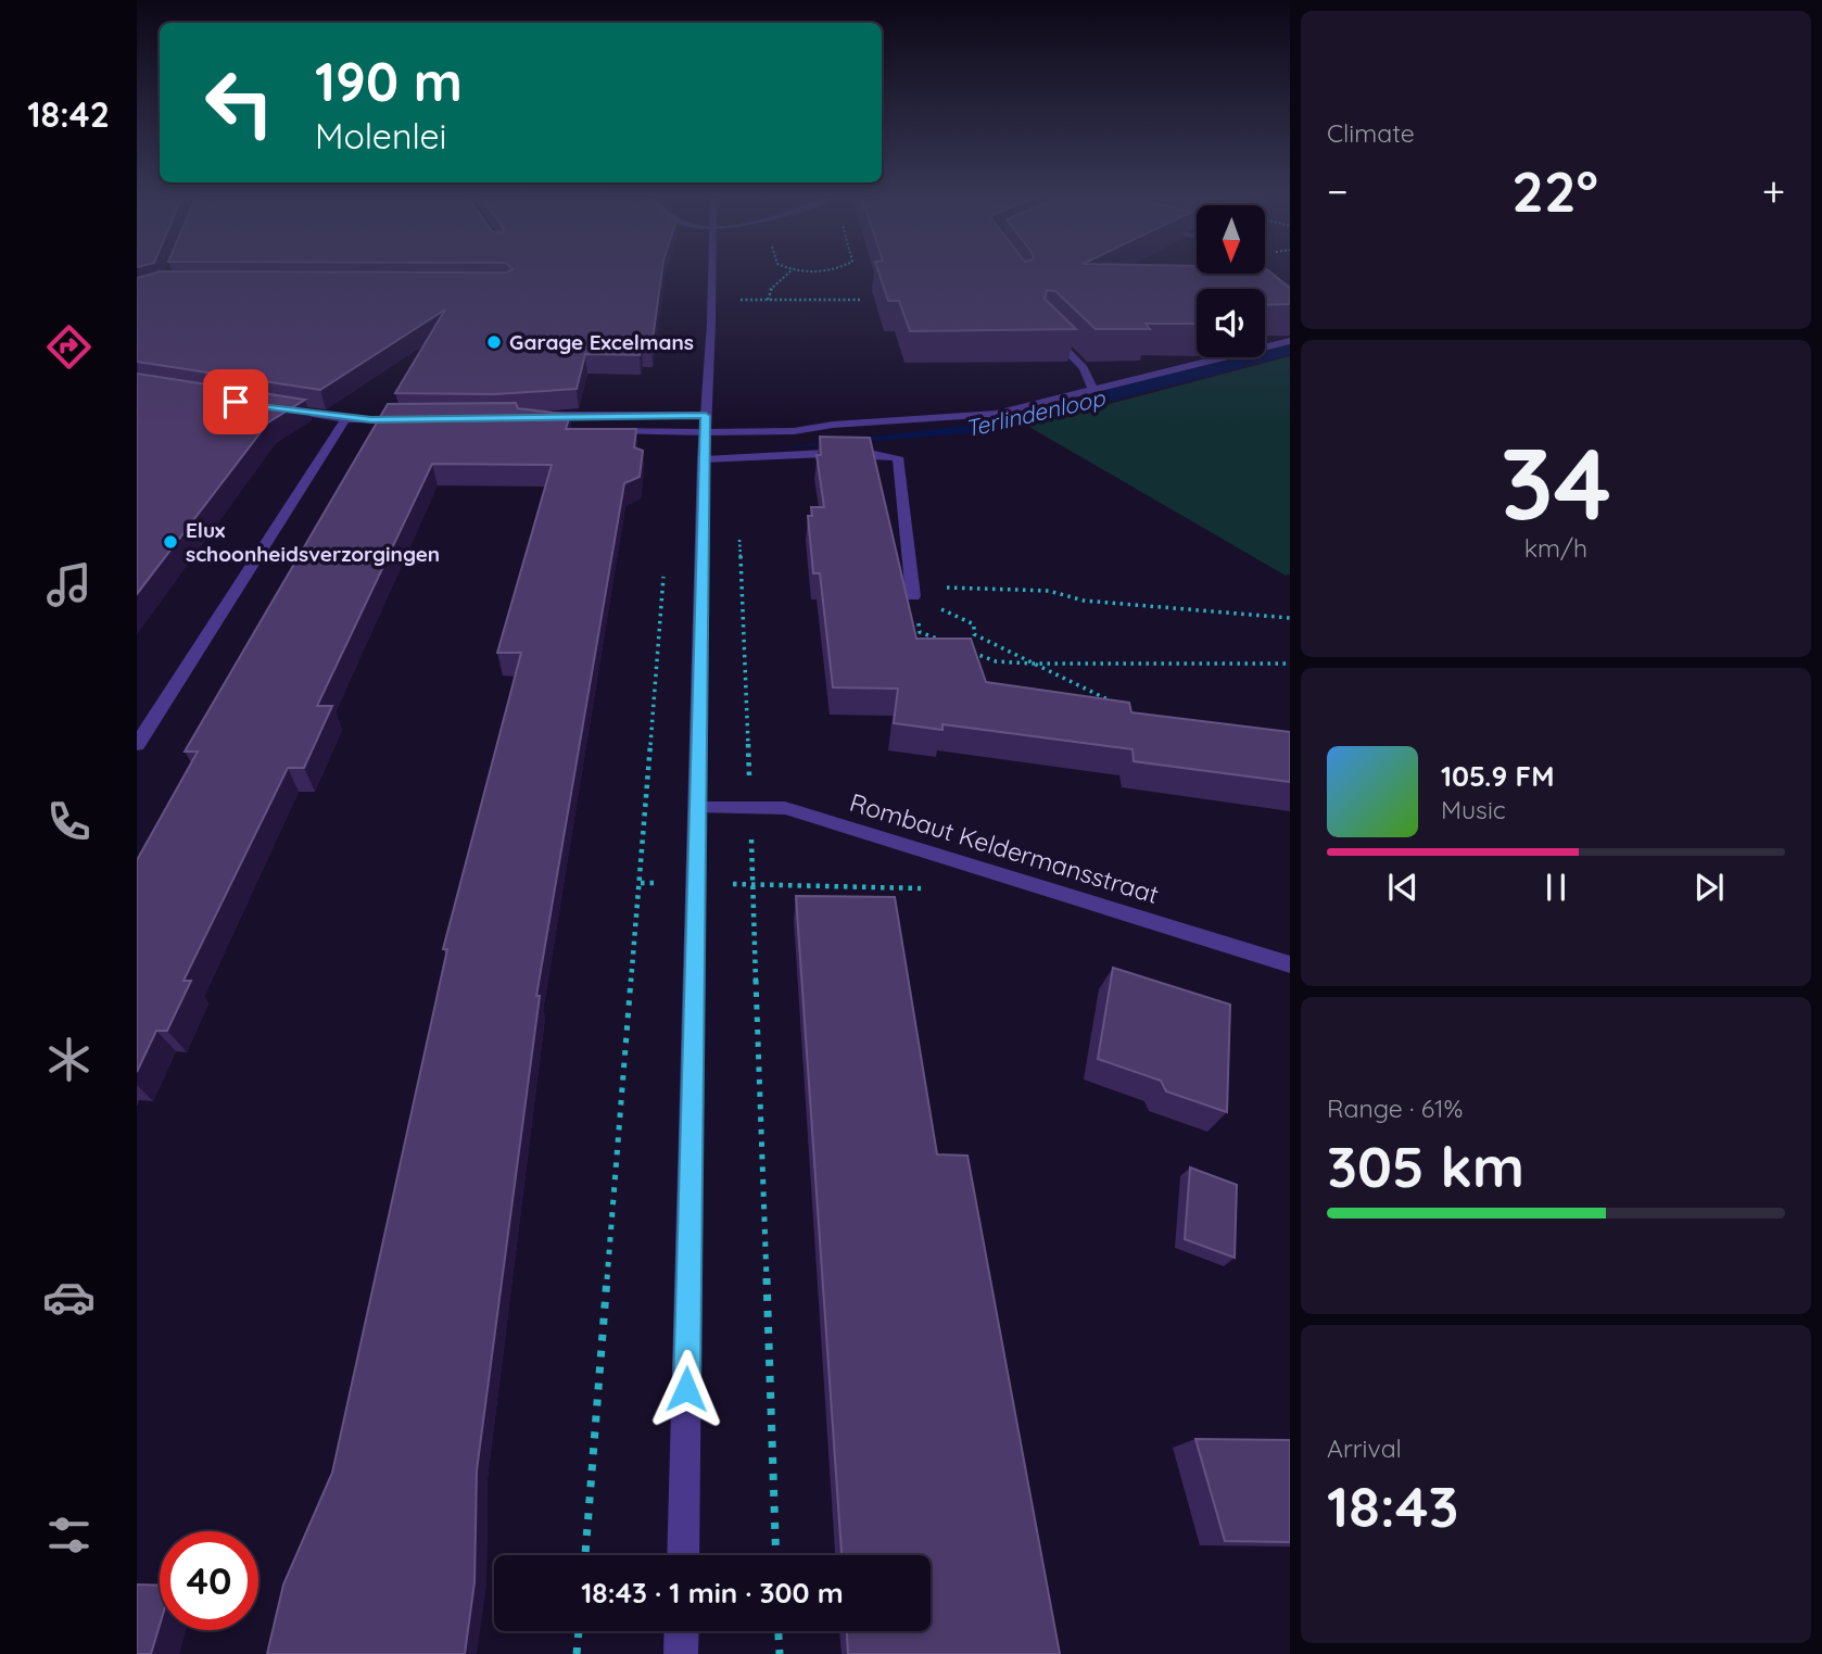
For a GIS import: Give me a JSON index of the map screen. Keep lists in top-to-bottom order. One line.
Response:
{"streets":{"street":["Rombaut Keldermansstraat"]},"water":["Terlindenloop"],"places":["Garage Excelmans","Elux schoonheidsverzorgingen"],"north":"bottom","page":{"tabs":"18:42","tile":["Climate",["34","km/h"],["Range · 61%","305 km"],["Arrival","18:43"]],"turn":["190 m","Molenlei"],"heat":["−","22°","+"],"song":["105.9 FM","Music"],"limit":"40","trip":"18:43 · 1 min · 300 m"}}
